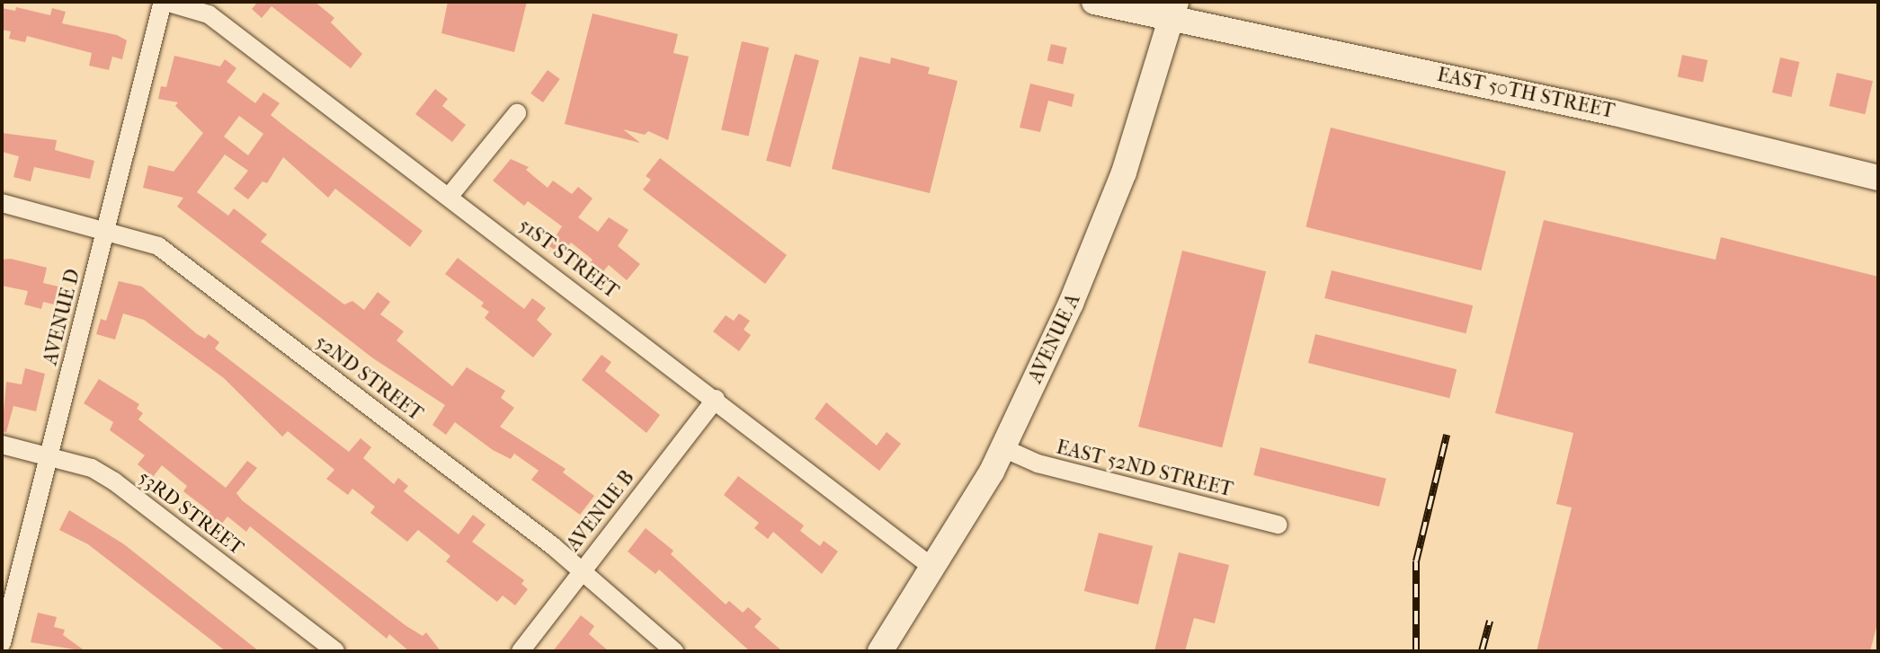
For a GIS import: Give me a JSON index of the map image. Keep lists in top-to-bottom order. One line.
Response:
{"streets":{"main road":["EAST 50TH STREET","AVENUE A"],"street":["51ST STREET","AVENUE D","52ND STREET","EAST 52ND STREET","AVENUE B","53RD STREET"]},"crossings":[["EAST 50TH STREET","AVENUE A"],["51ST STREET","AVENUE D"],["51ST STREET","AVENUE A"],["51ST STREET","AVENUE B"],["AVENUE D","52ND STREET"],["AVENUE D","53RD STREET"],["AVENUE A","EAST 52ND STREET"],["52ND STREET","AVENUE B"]]}
